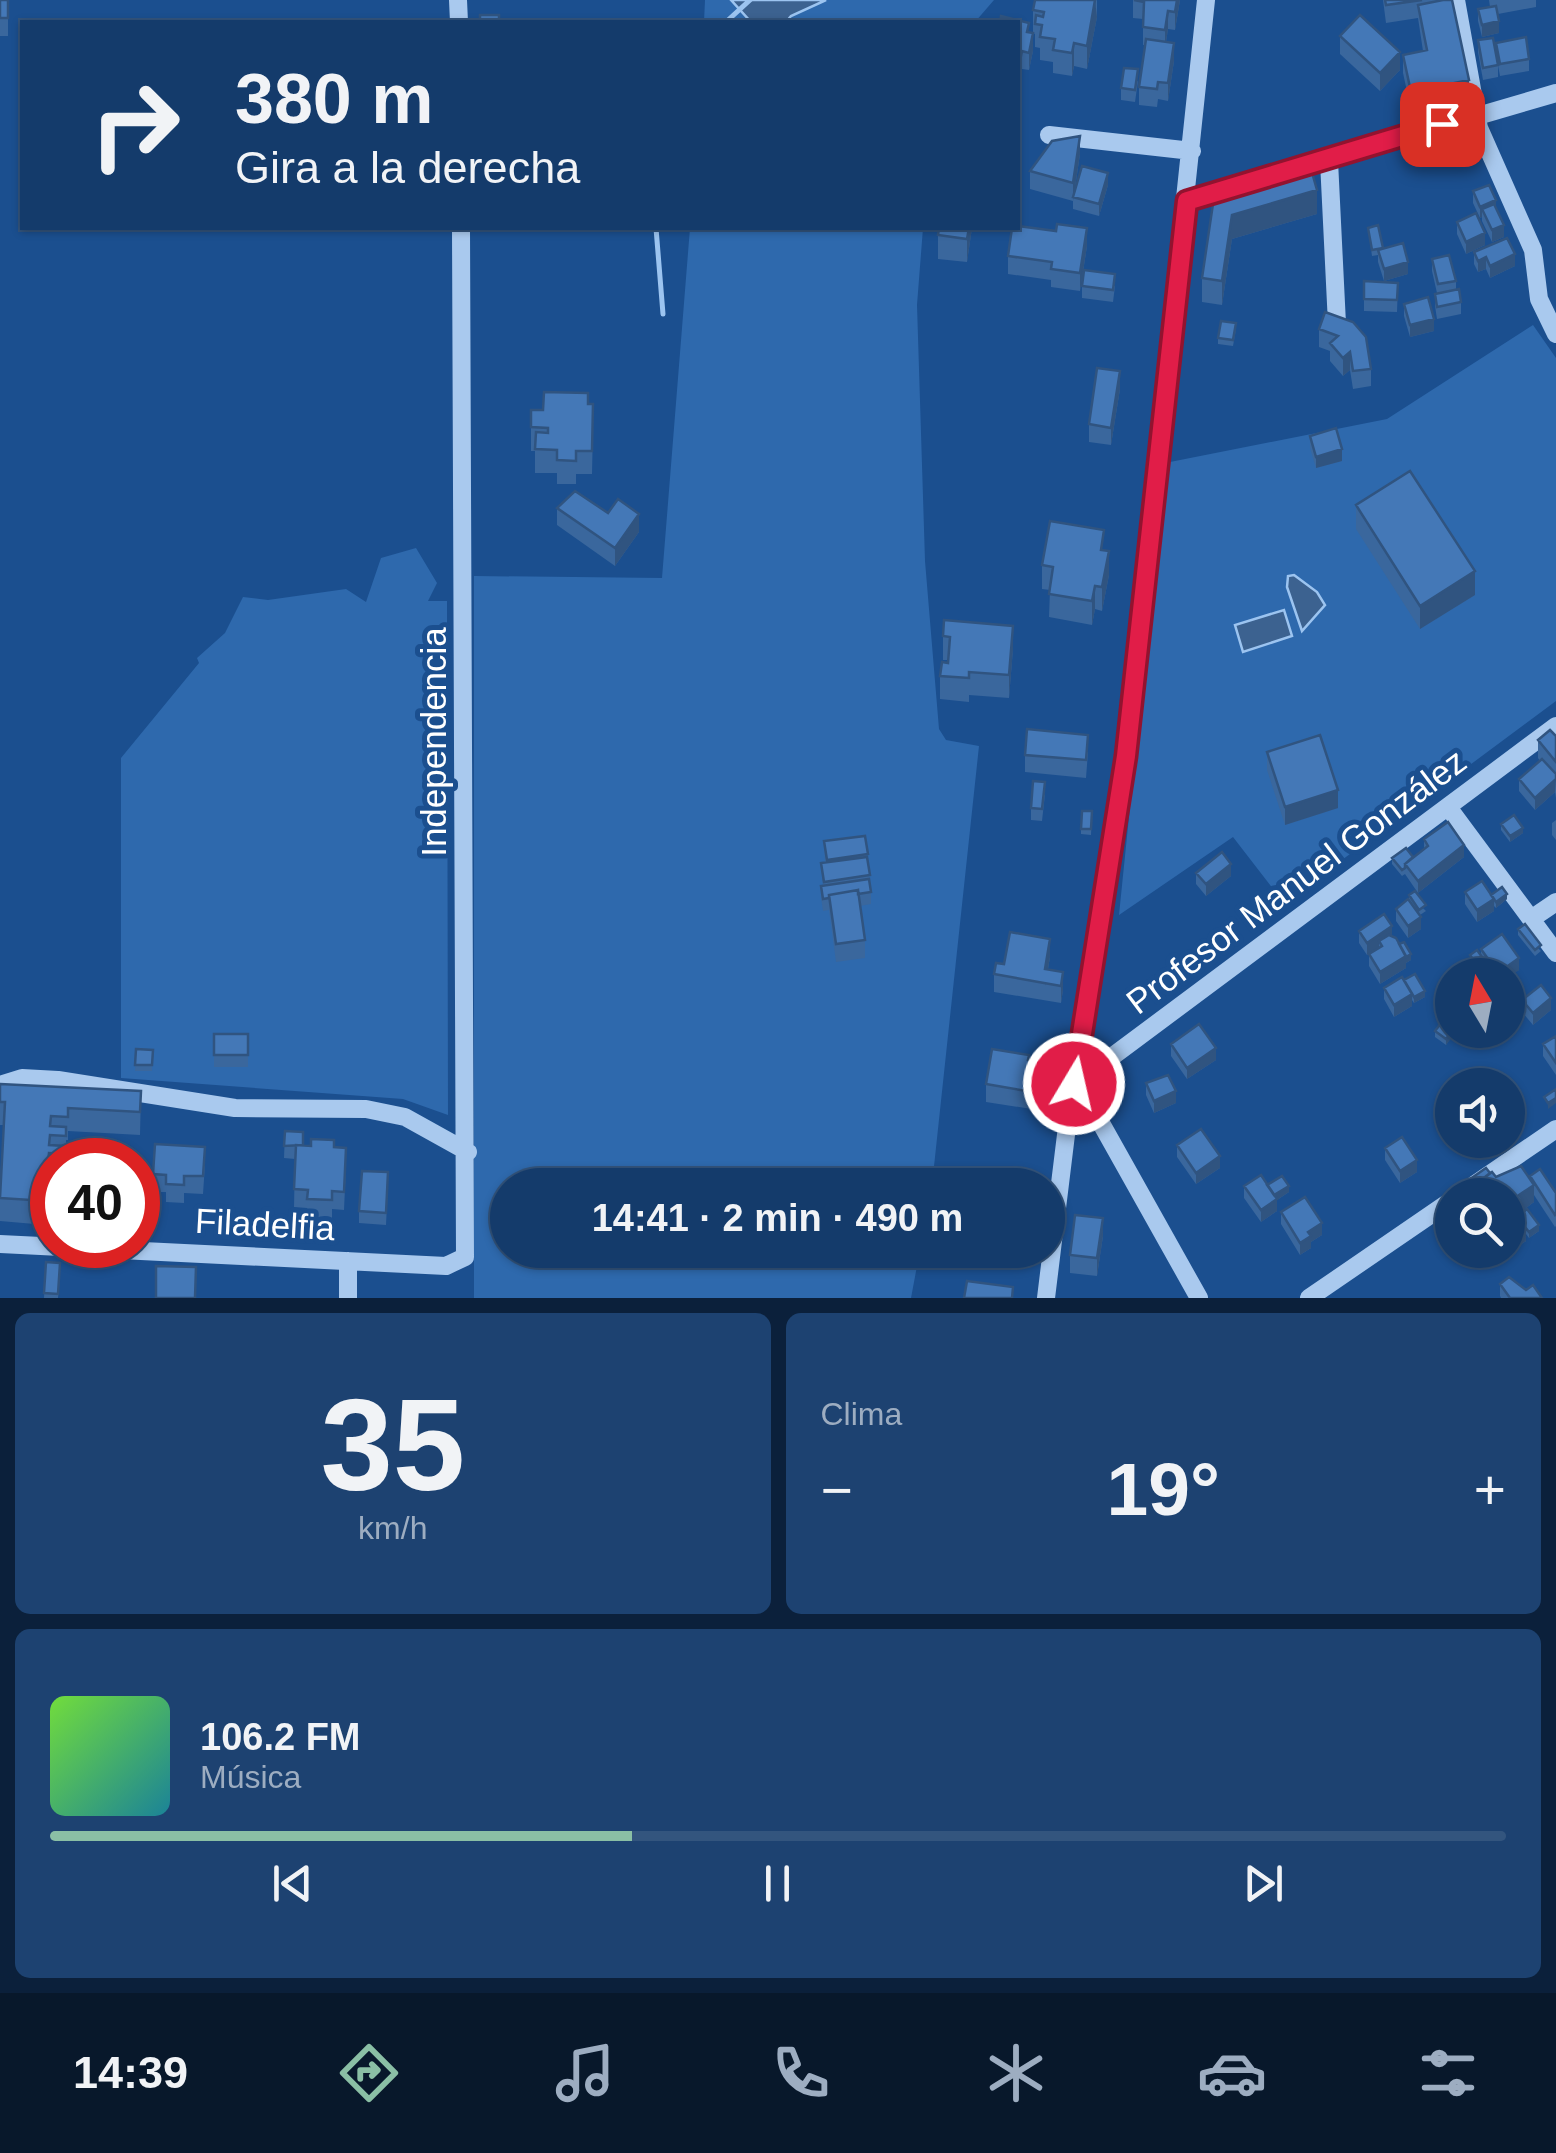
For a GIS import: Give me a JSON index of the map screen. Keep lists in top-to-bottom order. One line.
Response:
{"streets":{"street":["Independencia","Profesor Manuel González","Filadelfia"]},"crossings":[["Independencia","Filadelfia"]],"north":"top","page":{"turn":["380 m","Gira a la derecha"],"limit":"40","trip":"14:41 · 2 min · 490 m","tile":[["35","km/h"],"Clima"],"heat":["−","19°","+"],"song":["106.2 FM","Música"],"tabs":"14:39"}}
